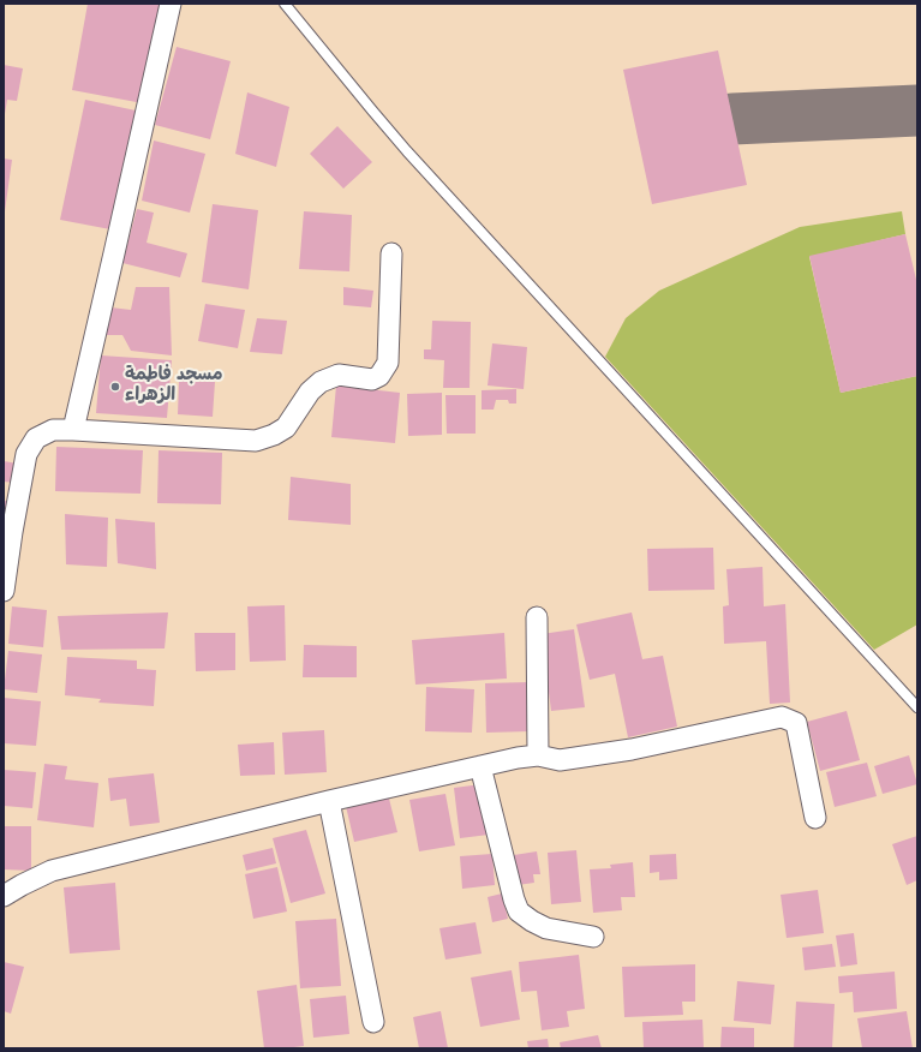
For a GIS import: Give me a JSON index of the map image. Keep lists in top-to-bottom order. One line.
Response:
{"places":["مسجد فاطمة الزهراء"]}
